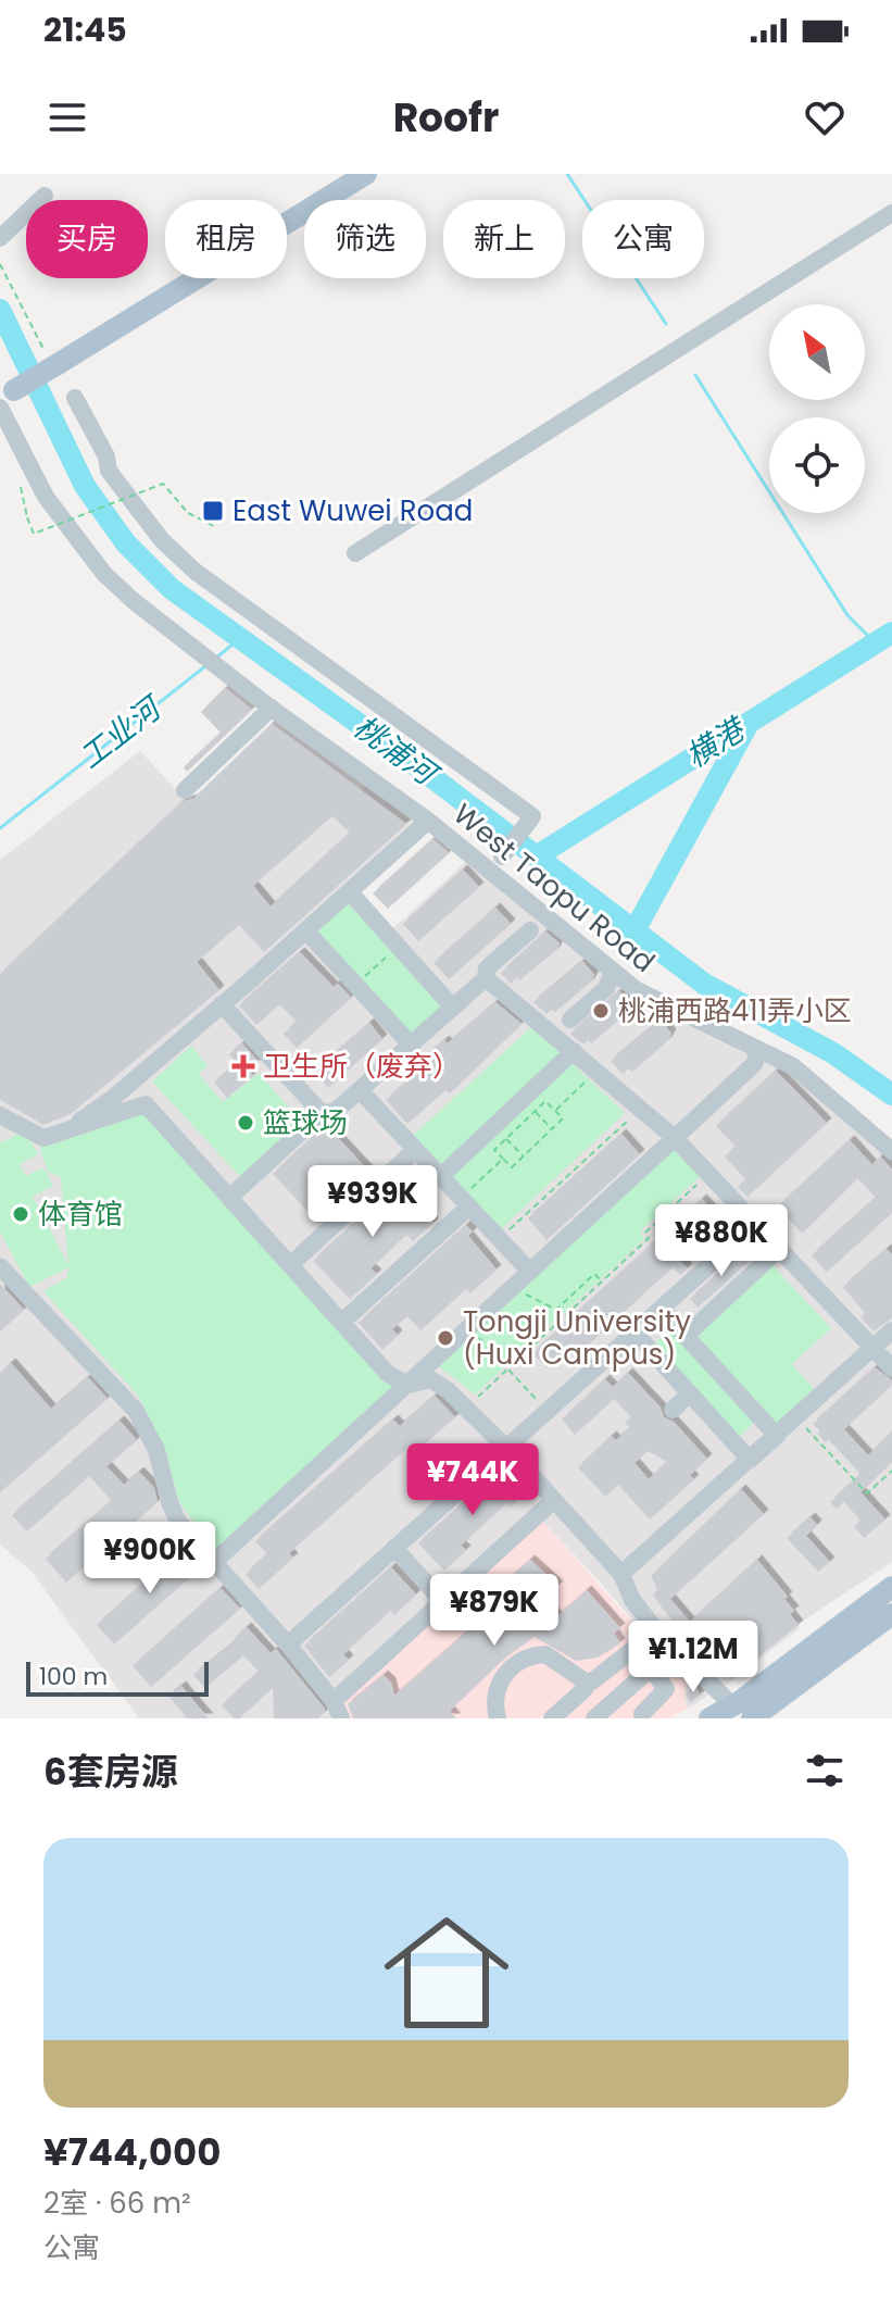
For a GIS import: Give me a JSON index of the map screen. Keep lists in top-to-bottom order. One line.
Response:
{"streets":{"street":["West Taopu Road"]},"water":["工业河","横港","桃浦河"],"places":{"transit":["East Wuwei Road"],"other":["桃浦西路411弄小区","篮球场","体育馆","Tongji University (Huxi Campus)"],"health":["卫生所（废弃）"]},"scale_bar":"100 m","north":"top left","page":{"status":"21:45","header":"Roofr","chip":["买房","租房","筛选","新上","公寓"],"price":["¥939K","¥880K","¥744K","¥900K","¥879K","¥1.12M"],"scale":"100 m","heading":"6套房源","list":[{"name":"¥744,000","note":"2室 · 66 m² · 公寓"}]}}
